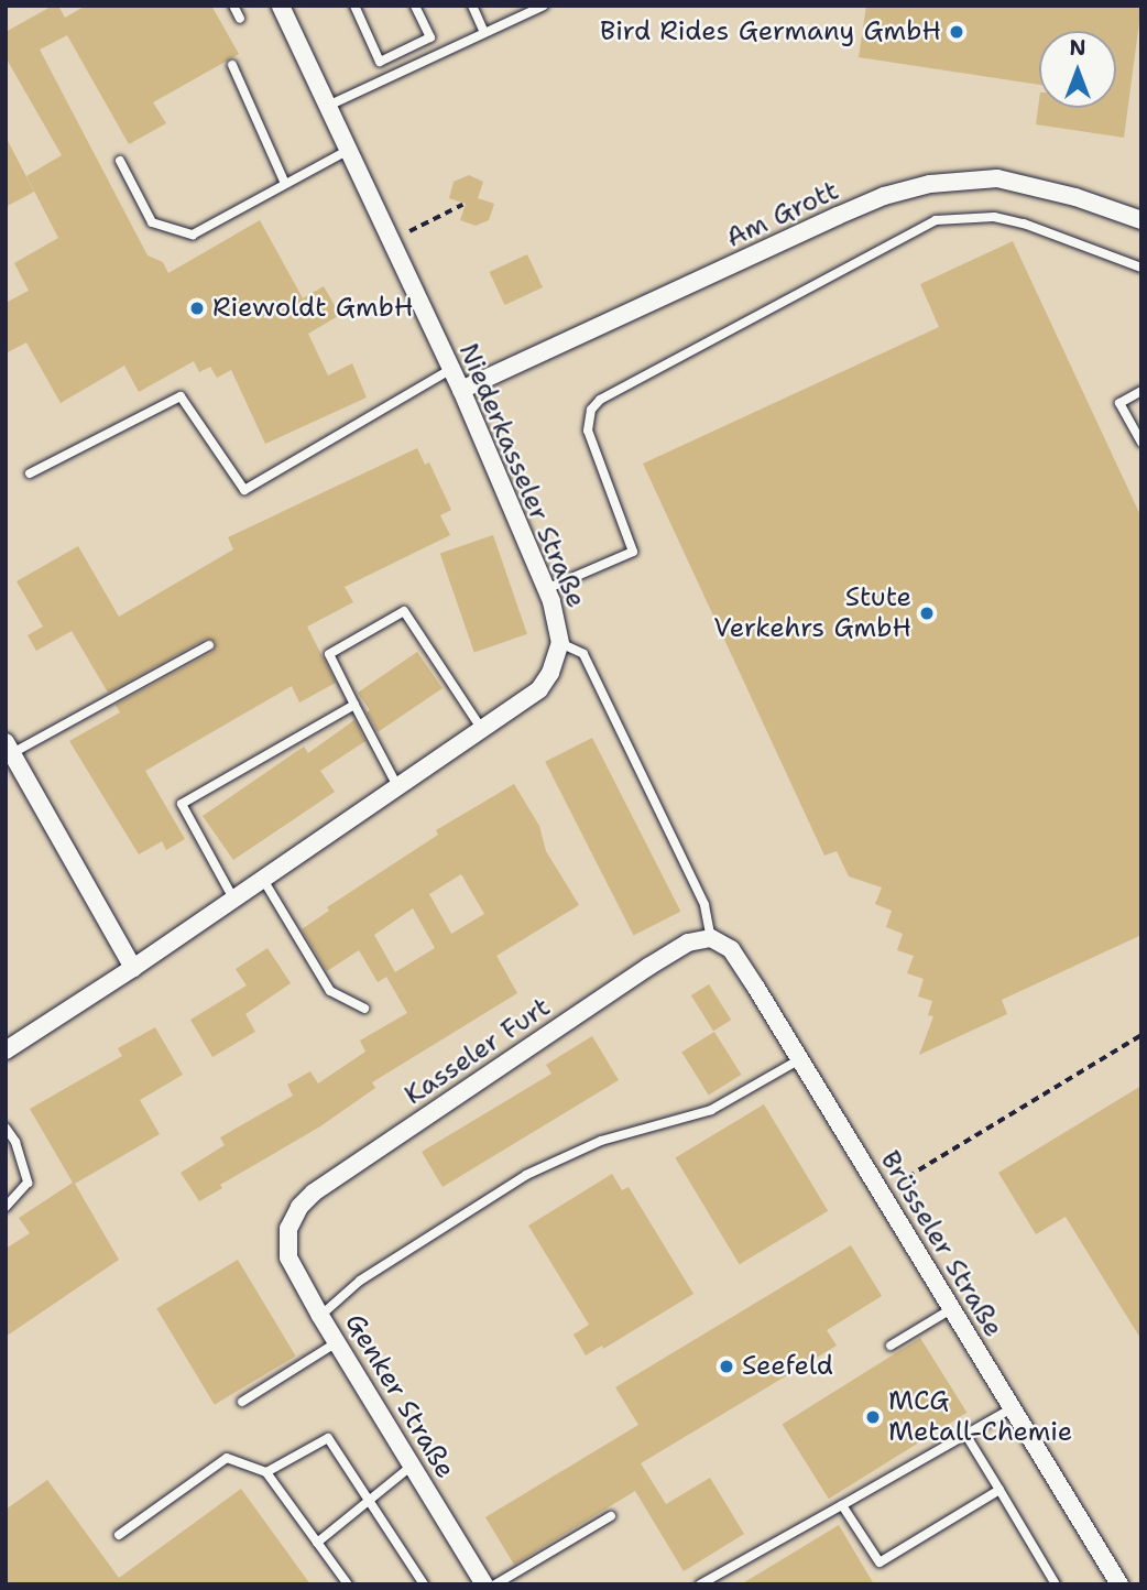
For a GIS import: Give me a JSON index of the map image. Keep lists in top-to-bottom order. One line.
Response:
{"streets":{"street":["Am Grott","Niederkasseler Straße","Kasseler Furt","Brüsseler Straße","Genker Straße"]},"crossings":[["Am Grott","Niederkasseler Straße"],["Kasseler Furt","Brüsseler Straße"],["Kasseler Furt","Genker Straße"]],"places":["Bird Rides Germany GmbH","Riewoldt GmbH","Stute Verkehrs GmbH","Seefeld","MCG Metall-Chemie"],"north":"top"}
